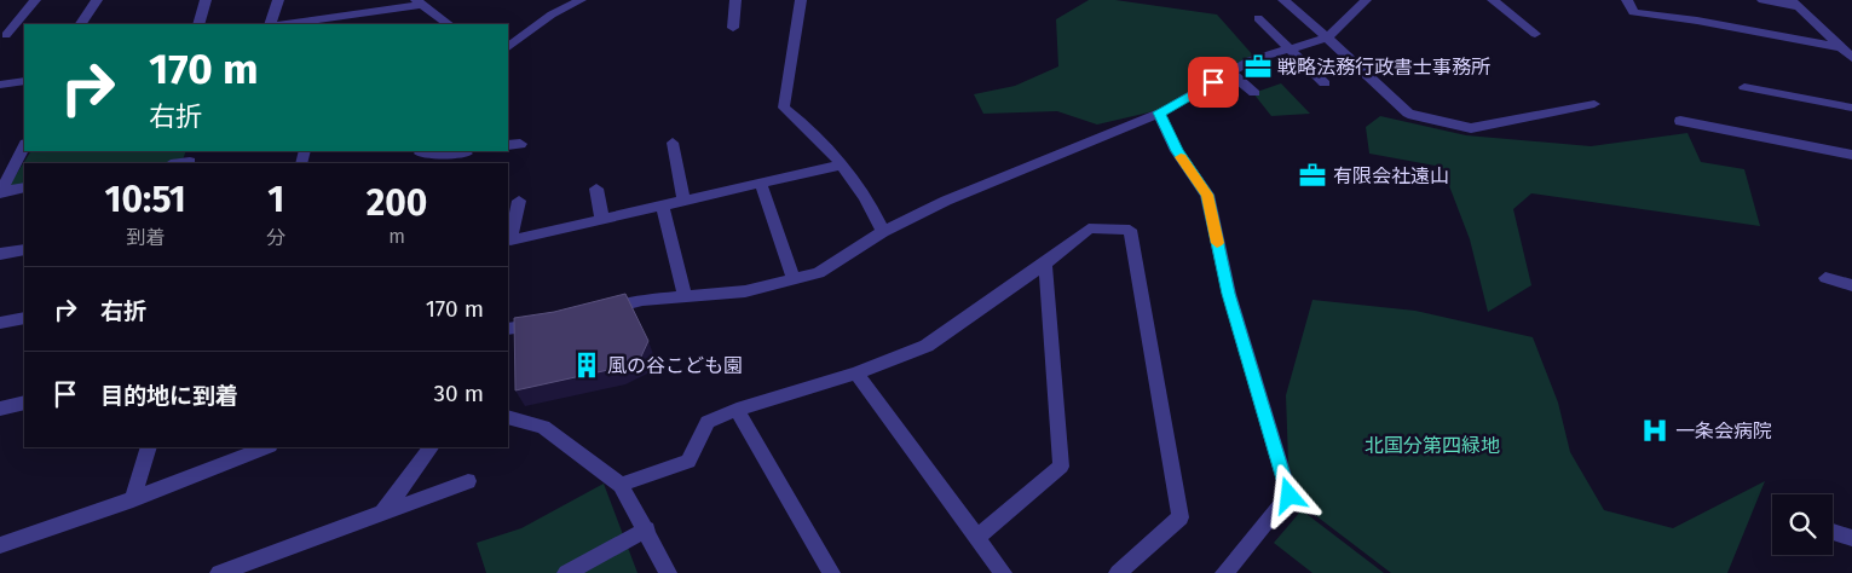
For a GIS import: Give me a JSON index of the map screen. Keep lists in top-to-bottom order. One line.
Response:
{"parks":["北国分第四緑地"],"places":{"office":["戦略法務行政書士事務所","有限会社遠山"],"building":["風の谷こども園"],"hospital":["一条会病院"]},"page":{"turn":["170 m","右折"],"eta":["10:51","到着","1","分","200","m"],"list":[{"name":"右折","value":"170 m"},{"name":"目的地に到着","value":"30 m"}]}}
